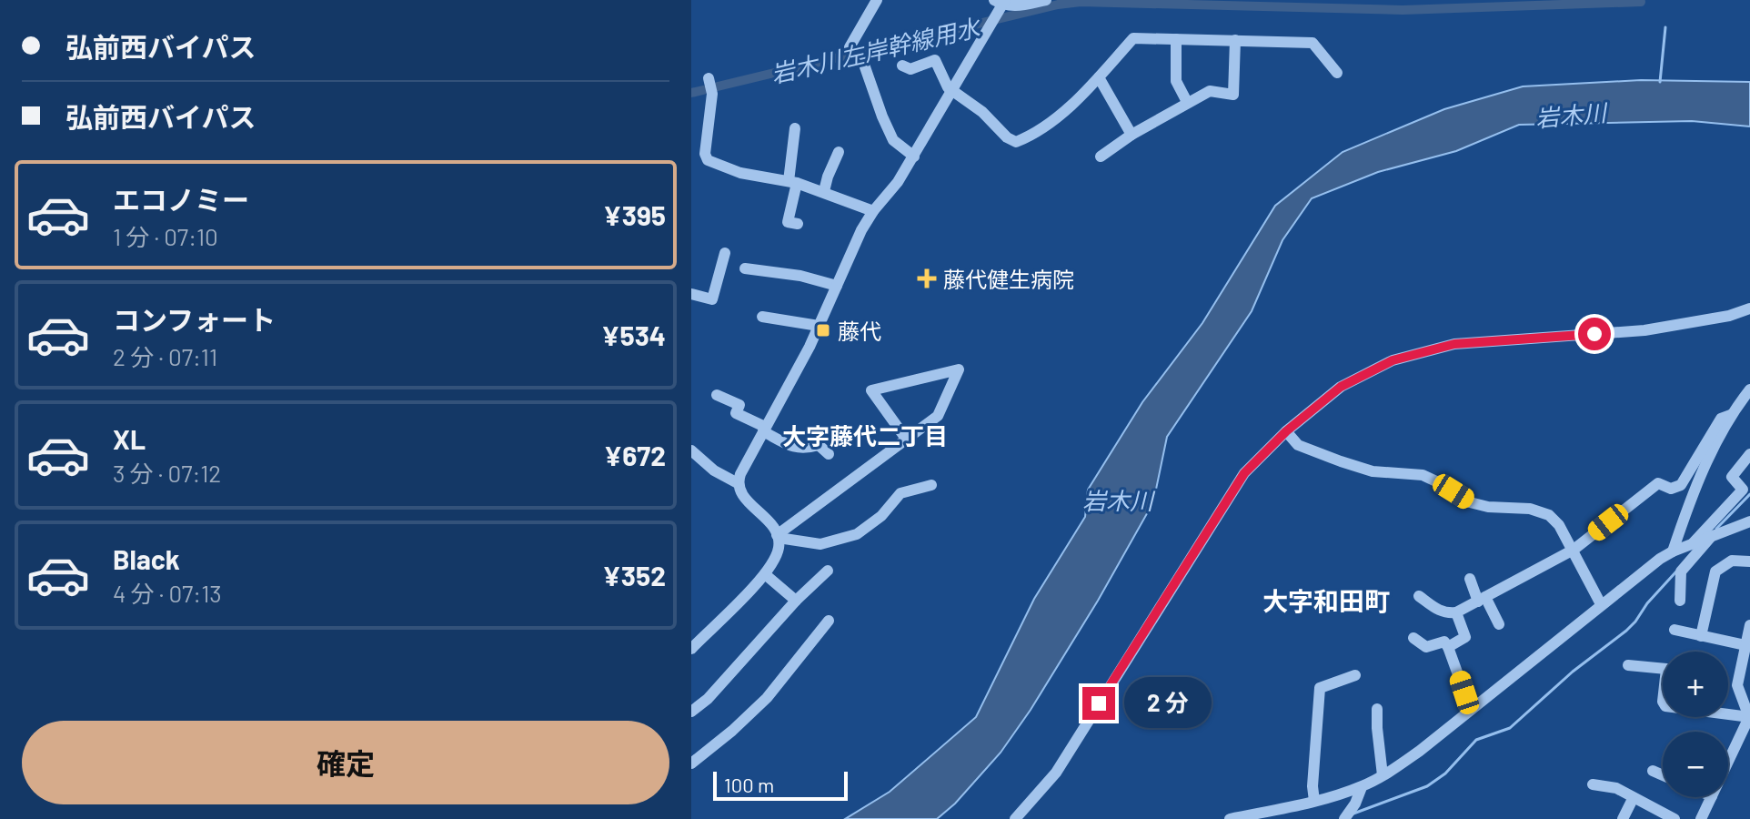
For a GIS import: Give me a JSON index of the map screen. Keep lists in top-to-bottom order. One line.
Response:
{"districts":["大字藤代二丁目","大字和田町"],"water":["岩木川左岸幹線用水","岩木川"],"places":{"health":["藤代健生病院"],"transit":["藤代"]},"scale_bar":"100 m","page":{"banner":["弘前西バイパス","弘前西バイパス"],"list":[{"name":"エコノミー","note":"1 分 · 07:10","value":"¥395"},{"name":"コンフォート","note":"2 分 · 07:11","value":"¥534"},{"name":"XL","note":"3 分 · 07:12","value":"¥672"},{"name":"Black","note":"4 分 · 07:13","value":"¥352"}],"map_buttons":["+","−"],"bubble":"2 分","buttons":"確定","scale":"100 m"}}
